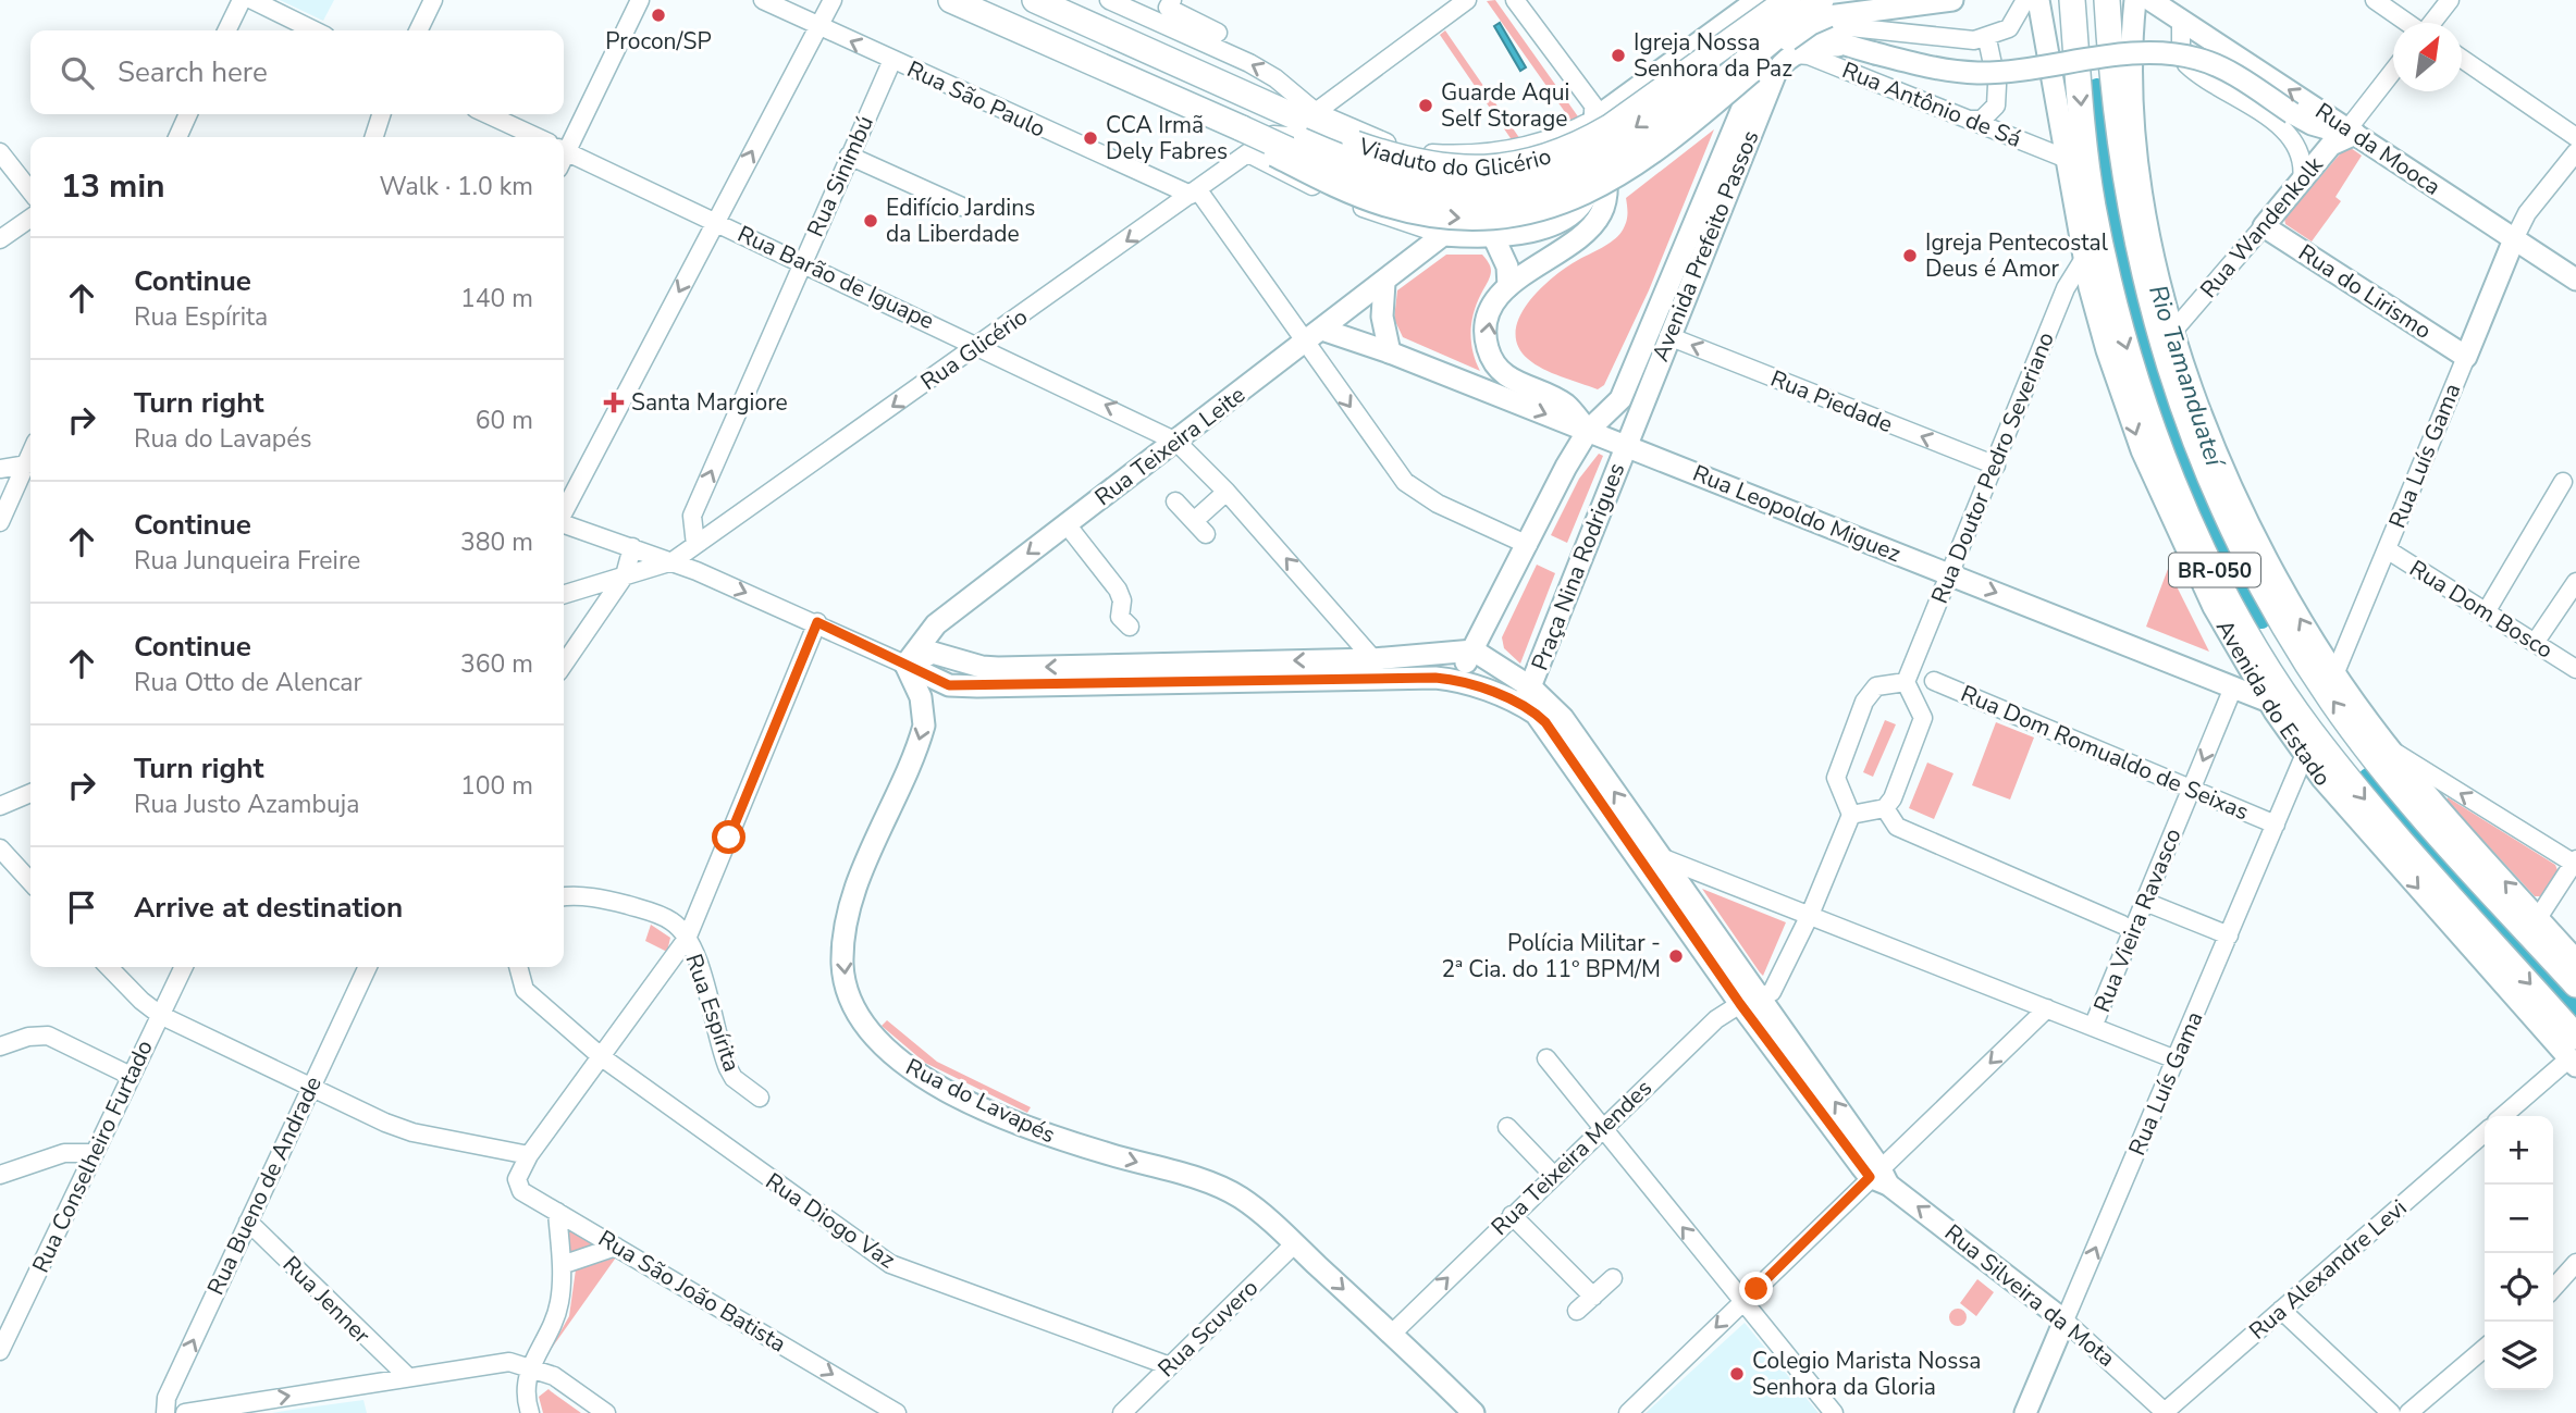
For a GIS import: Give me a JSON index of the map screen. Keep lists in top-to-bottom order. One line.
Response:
{"streets":{"highway":["Viaduto do Glicério","BR-050","Avenida do Estado"],"main road":["Rua da Mooca","Rua Wandenkolk","Avenida Prefeito Passos","Rua do Lirismo","Rua Teixeira Leite","Rua Luís Gama","Rua Leopoldo Miguez","Praça Nina Rodrigues","Rua do Lavapés","Rua Silveira da Mota"],"street":["Rua São Paulo","Rua Antônio de Sá","Rua Sinimbú","Rua Barão de Iguape","Rua Glicério","Rua Piedade","Rua Doutor Pedro Severiano","Rua Dom Bosco","Rua Dom Romualdo de Seixas","Rua Vieira Ravasco","Rua Espírita","Rua Conselheiro Furtado","Rua Teixeira Mendes","Rua Bueno de Andrade","Rua Diogo Vaz","Rua Alexandre Levi","Rua São João Batista","Rua Jenner","Rua Scuvero"]},"crossings":[["Rua São Paulo","Rua Sinimbú"],["Rua São Paulo","Rua Glicério"],["Rua São Paulo","Rua Teixeira Leite"],["Rua São Paulo","Praça Nina Rodrigues"],["Rua Antônio de Sá","Avenida Prefeito Passos"],["Rua Antônio de Sá","Avenida do Estado"],["Viaduto do Glicério","Avenida Prefeito Passos"],["Viaduto do Glicério","Rua Glicério"],["Rua da Mooca","Rua Wandenkolk"],["Rua da Mooca","Rua Luís Gama"],["Rua Sinimbú","Rua Barão de Iguape"],["Rua Sinimbú","Rua Glicério"],["Rua Wandenkolk","Rua do Lirismo"],["Avenida Prefeito Passos","Rua Piedade"],["Avenida Prefeito Passos","Rua Leopoldo Miguez"],["Avenida Prefeito Passos","Praça Nina Rodrigues"],["Rua Barão de Iguape","Rua Glicério"],["Rua Barão de Iguape","Rua Teixeira Leite"],["Rua do Lirismo","Rua Luís Gama"],["Rua Piedade","Rua Doutor Pedro Severiano"],["Rua Teixeira Leite","Rua do Lavapés"],["Rua Luís Gama","Rua Dom Bosco"],["Rua Luís Gama","Avenida do Estado"],["Rua Luís Gama","Rua Dom Romualdo de Seixas"],["Rua Luís Gama","Rua Silveira da Mota"],["Rua Doutor Pedro Severiano","Rua Leopoldo Miguez"],["Rua Doutor Pedro Severiano","Avenida do Estado"],["Rua Leopoldo Miguez","Praça Nina Rodrigues"],["Rua Leopoldo Miguez","Avenida do Estado"],["Rua Leopoldo Miguez","Rua Vieira Ravasco"],["Rua Dom Romualdo de Seixas","Rua Vieira Ravasco"],["Rua do Lavapés","Rua Teixeira Mendes"],["Rua do Lavapés","Rua Scuvero"],["Rua Bueno de Andrade","Rua Jenner"],["Rua Diogo Vaz","Rua Scuvero"],["Rua Alexandre Levi","Rua Silveira da Mota"]],"one_way":["Rua Barão de Iguape","Rua Glicério","Rua Piedade","Rua Leopoldo Miguez","Rua do Lavapés","Rua Bueno de Andrade","Rua São João Batista","Rua Silveira da Mota"],"water":["Rio Tamanduateí"],"places":{"other":["Procon/SP","Igreja Nossa Senhora da Paz","Guarde Aqui Self Storage","CCA Irmã Dely Fabres","Edifício Jardins da Liberdade","Igreja Pentecostal Deus é Amor","Polícia Militar - 2ª Cia. do 11º BPM/M","Colegio Marista Nossa Senhora da Gloria"],"health":["Santa Margiore"]},"north":"top right","page":{"search":"Search here","heading":["13 min","Walk · 1.0 km"],"list":[["Continue","Rua Espírita","140 m"],["Turn right","Rua do Lavapés","60 m"],["Continue","Rua Junqueira Freire","380 m"],["Continue","Rua Otto de Alencar","360 m"],["Turn right","Rua Justo Azambuja","100 m"],"Arrive at destination"],"map_buttons":["+","−"]}}
